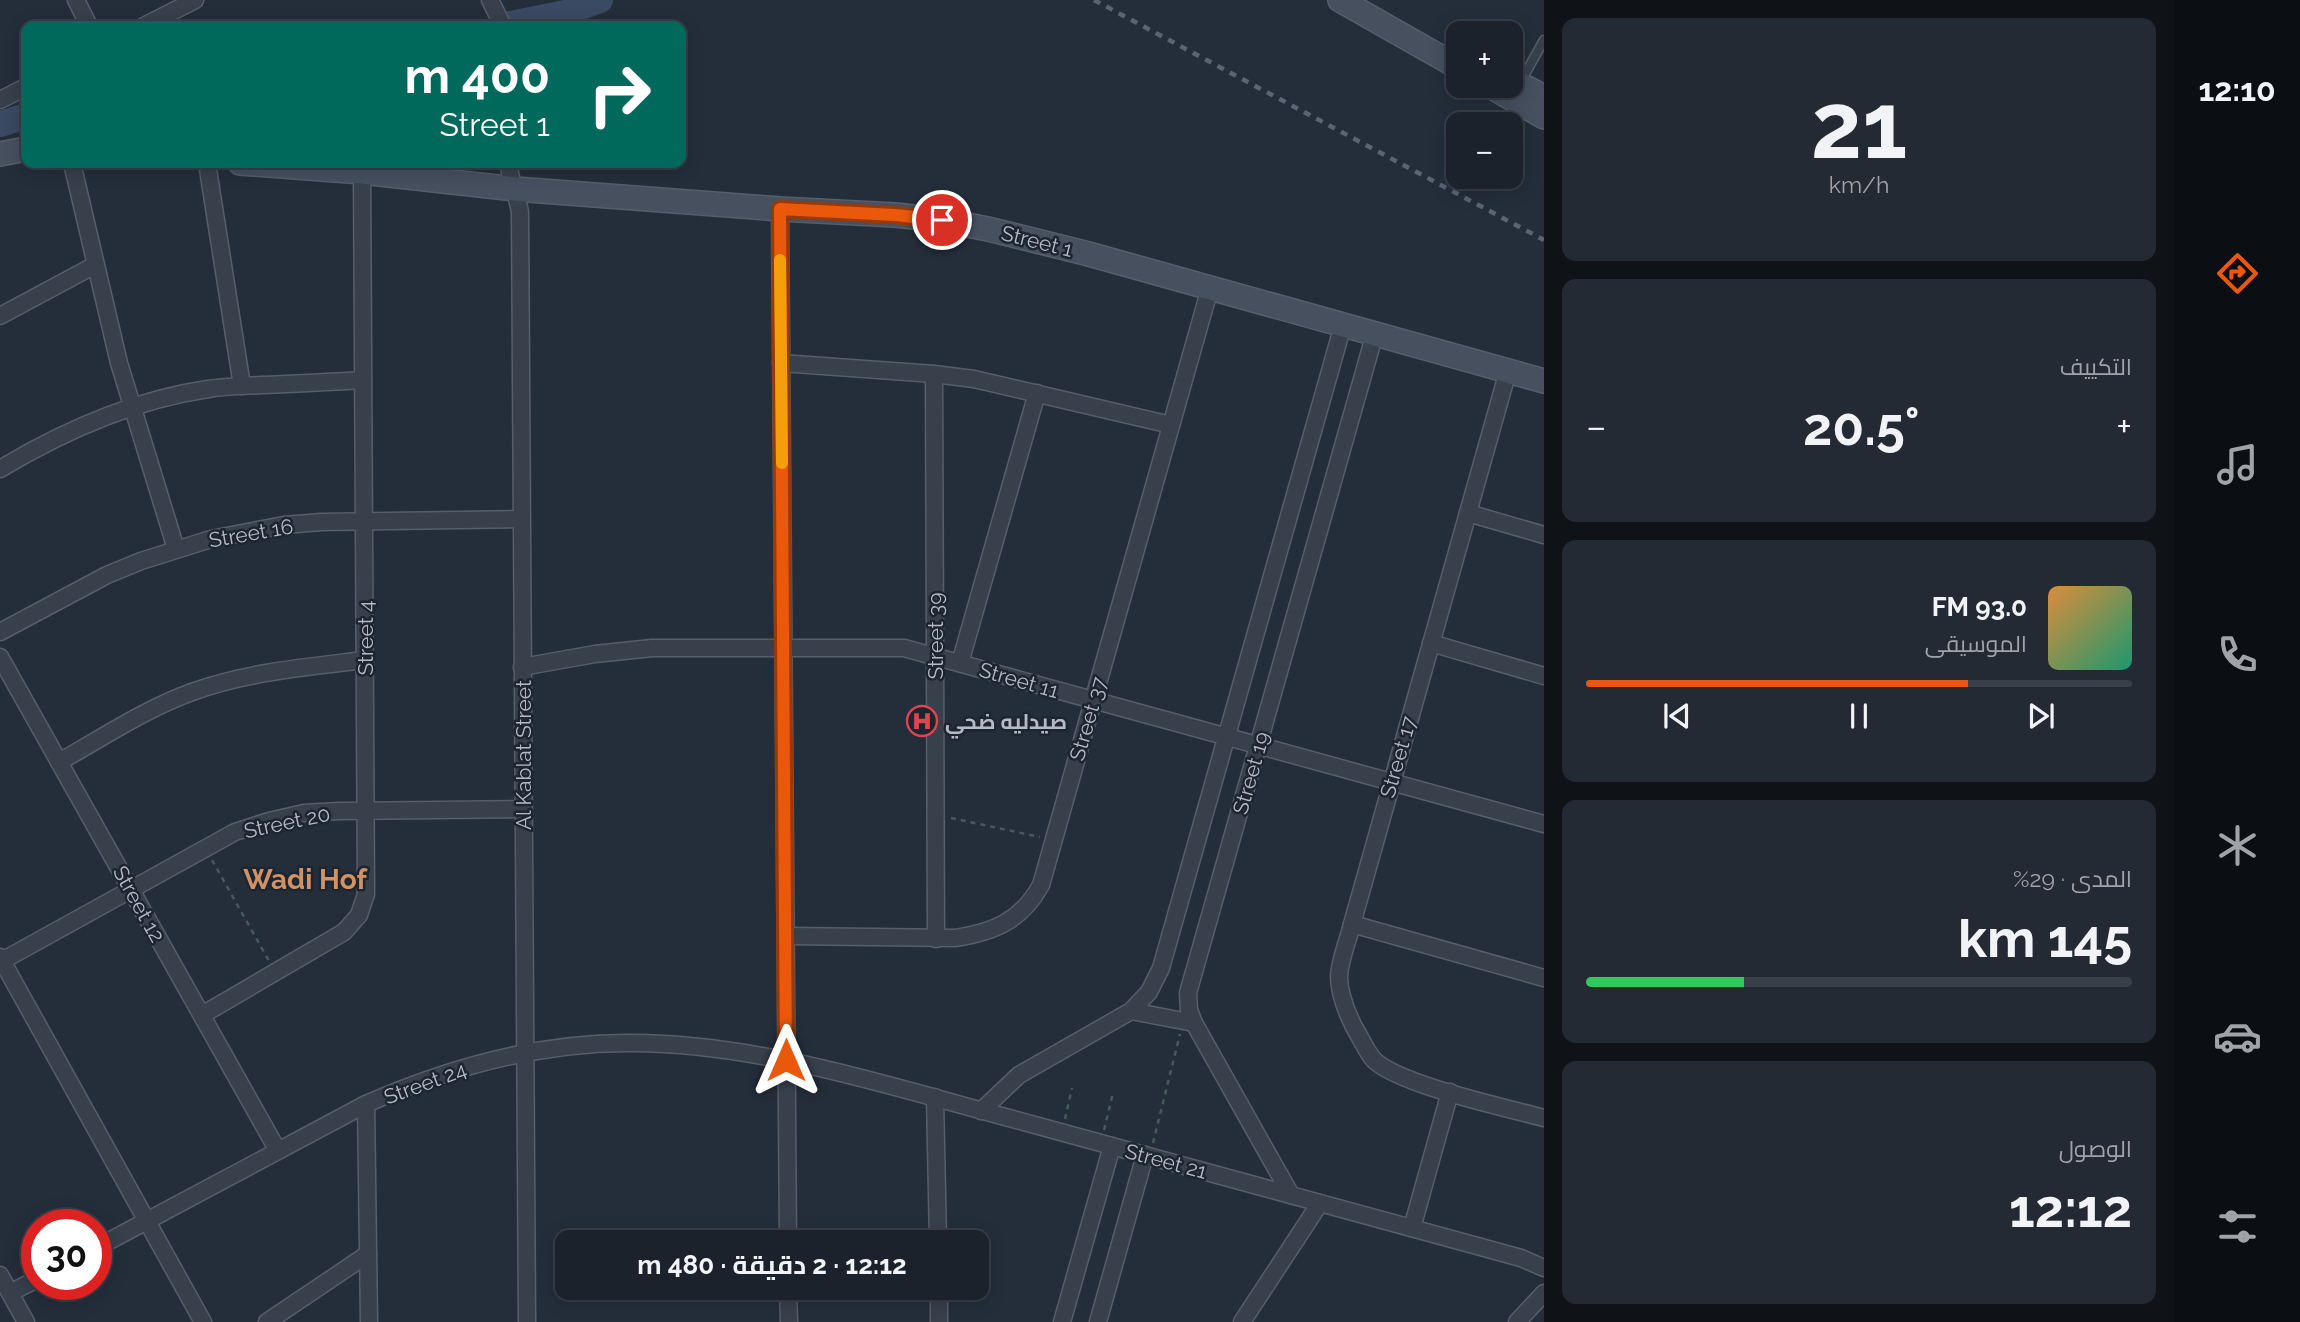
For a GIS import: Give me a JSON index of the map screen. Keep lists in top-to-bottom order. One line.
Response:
{"streets":{"street":["Street 1","Street 16","Street 39","Street 4","Street 11","Street 37","Al Kablat Street","Street 17","Street 19","Street 20","Street 12","Street 24","Street 21"]},"crossings":[["Street 1","Street 4"],["Street 1","Street 37"],["Street 1","Al Kablat Street"],["Street 1","Street 17"],["Street 1","Street 19"],["Street 16","Street 4"],["Street 16","Al Kablat Street"],["Street 39","Street 11"],["Street 39","Street 37"],["Street 4","Street 20"],["Street 4","Street 12"],["Street 11","Street 37"],["Street 11","Al Kablat Street"],["Street 11","Street 17"],["Street 11","Street 19"],["Al Kablat Street","Street 20"],["Al Kablat Street","Street 24"],["Street 19","Street 21"],["Street 20","Street 12"],["Street 12","Street 24"],["Street 24","Street 21"]],"districts":["Wadi Hof"],"places":{"hospital":["صيدليه ضحي"]},"page":{"tabs":"12:10","tile":[["21","km/h"],"التكييف",["المدى · 29%","145 km"],["الوصول","12:12"]],"map_buttons":["+","−"],"turn":["400 m","Street 1"],"heat":["−","20.5°","+"],"song":["93.0 FM","الموسيقى"],"limit":"30","trip":"12:12 · 2 دقيقة · 480 m"}}
